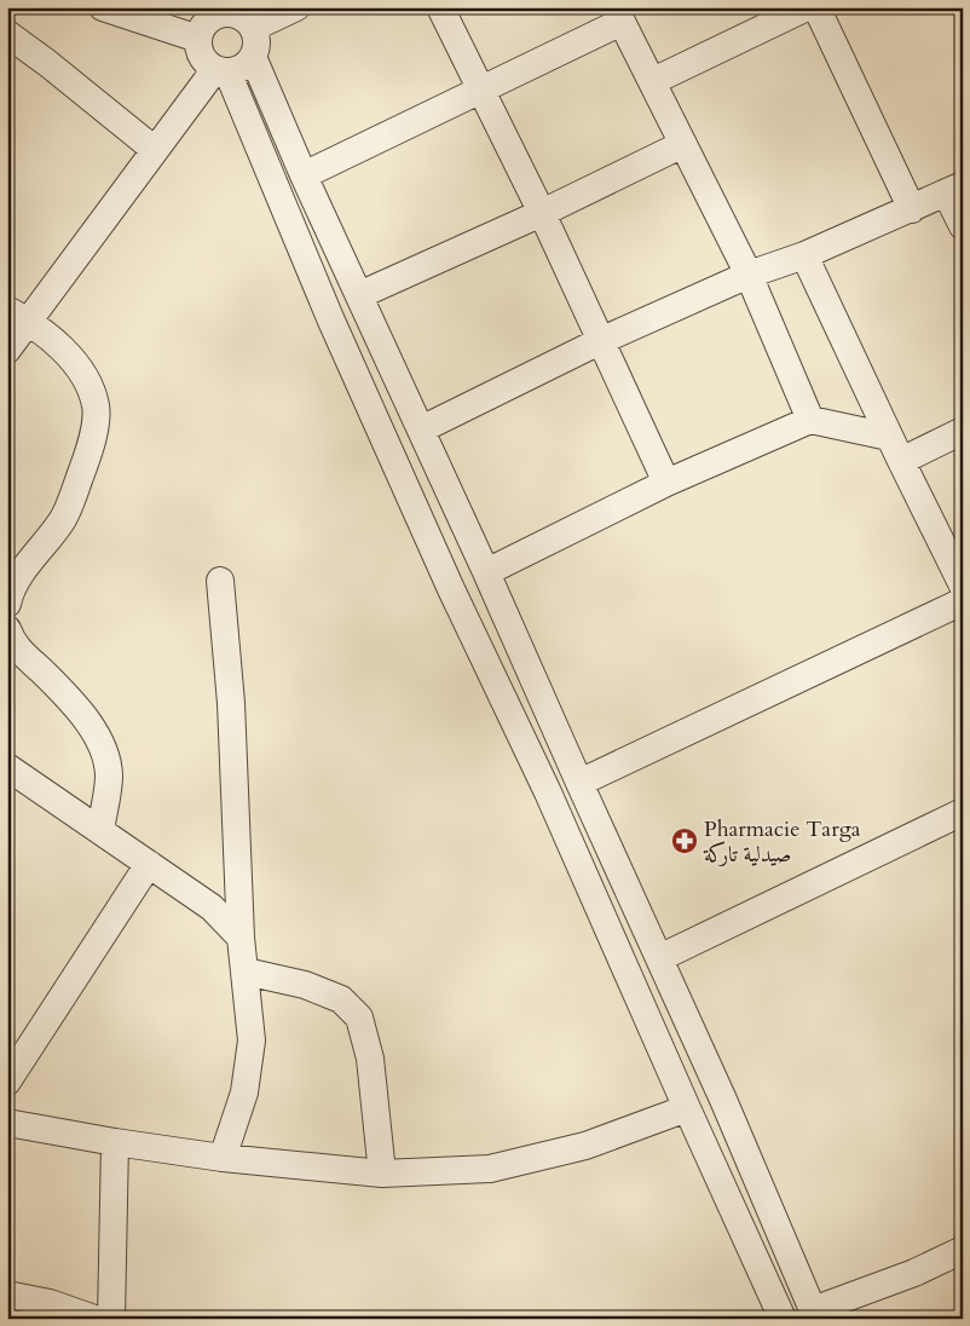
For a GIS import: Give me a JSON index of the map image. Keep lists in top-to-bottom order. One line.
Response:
{"places":{"pharmacy":["Pharmacie Targa صيدلية تاركة"]}}
